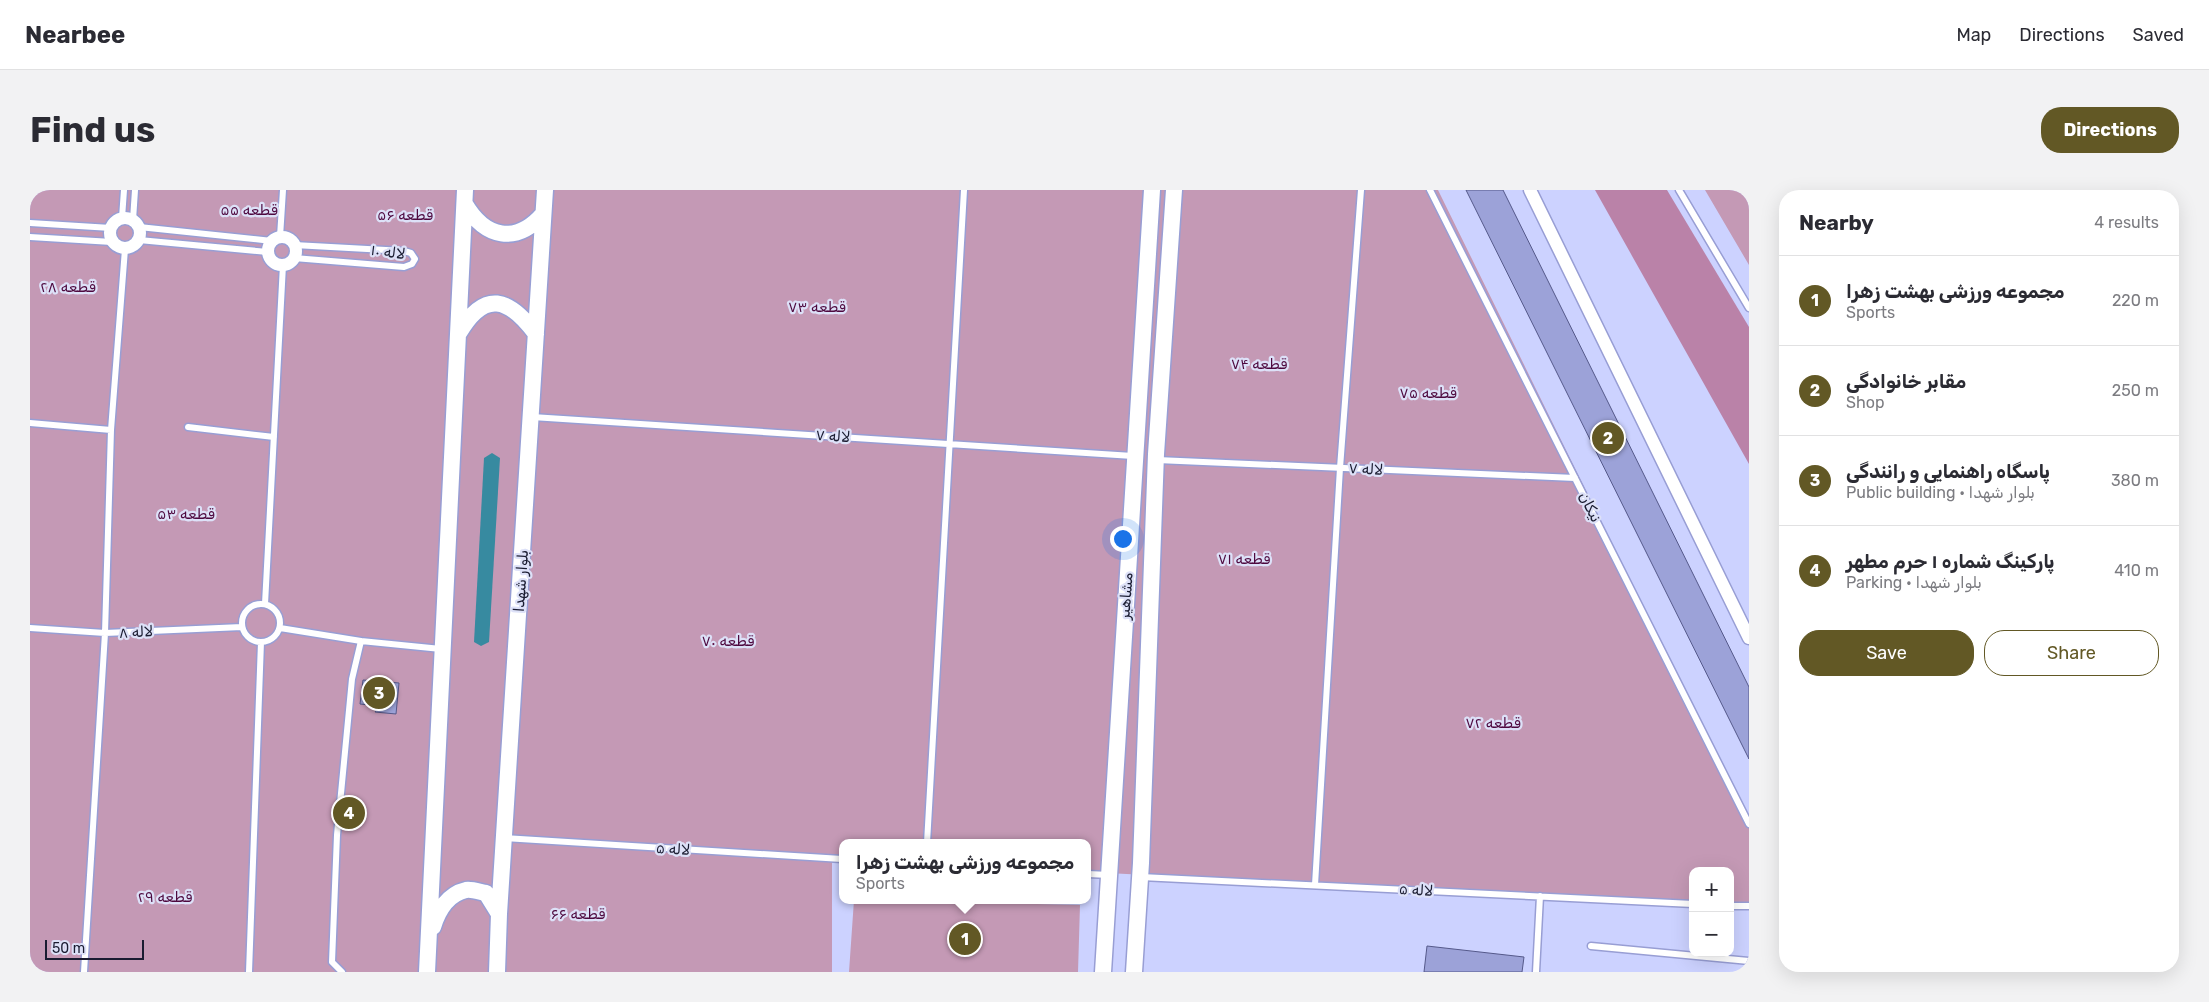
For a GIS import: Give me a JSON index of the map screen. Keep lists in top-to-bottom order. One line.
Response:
{"streets":{"street":["بلوار شهدا","مشاهیر"],"lane":["لاله ۱۰","لاله ۷","نیکان","لاله ۸","لاله ۵"]},"crossings":[["لاله ۷","نیکان"],["لاله ۷","بلوار شهدا"],["لاله ۷","مشاهیر"],["بلوار شهدا","لاله ۵"],["مشاهیر","لاله ۵"]],"parks":["قطعه ۵۵","قطعه ۵۶","قطعه ۲۸","قطعه ۷۳","قطعه ۷۴","قطعه ۷۵","قطعه ۵۳","قطعه ۷۱","قطعه ۷۰","قطعه ۷۲","قطعه ۲۹","قطعه ۶۶"],"scale_bar":"50 m","page":{"header":"Nearbee","nav":["Map","Directions","Saved"],"buttons":["Directions",["Save","Share"]],"title":"Find us","heading":["Nearby","4 results"],"list":[{"mark":"1","name":"مجموعه ورزشی بهشت زهرا","note":"Sports","value":"220 m"},{"mark":"2","name":"مقابر خانوادگی","note":"Shop","value":"250 m"},{"mark":"3","name":"پاسگاه راهنمایی و رانندگی","note":"Public building · بلوار شهدا","value":"380 m"},{"mark":"4","name":"پارکینگ شماره ۱ حرم مطهر","note":"Parking · بلوار شهدا","value":"410 m"}],"pins":["2","3","4","1"],"popup":["مجموعه ورزشی بهشت زهرا","Sports"],"map_buttons":["+","−"],"scale":"50 m"}}
